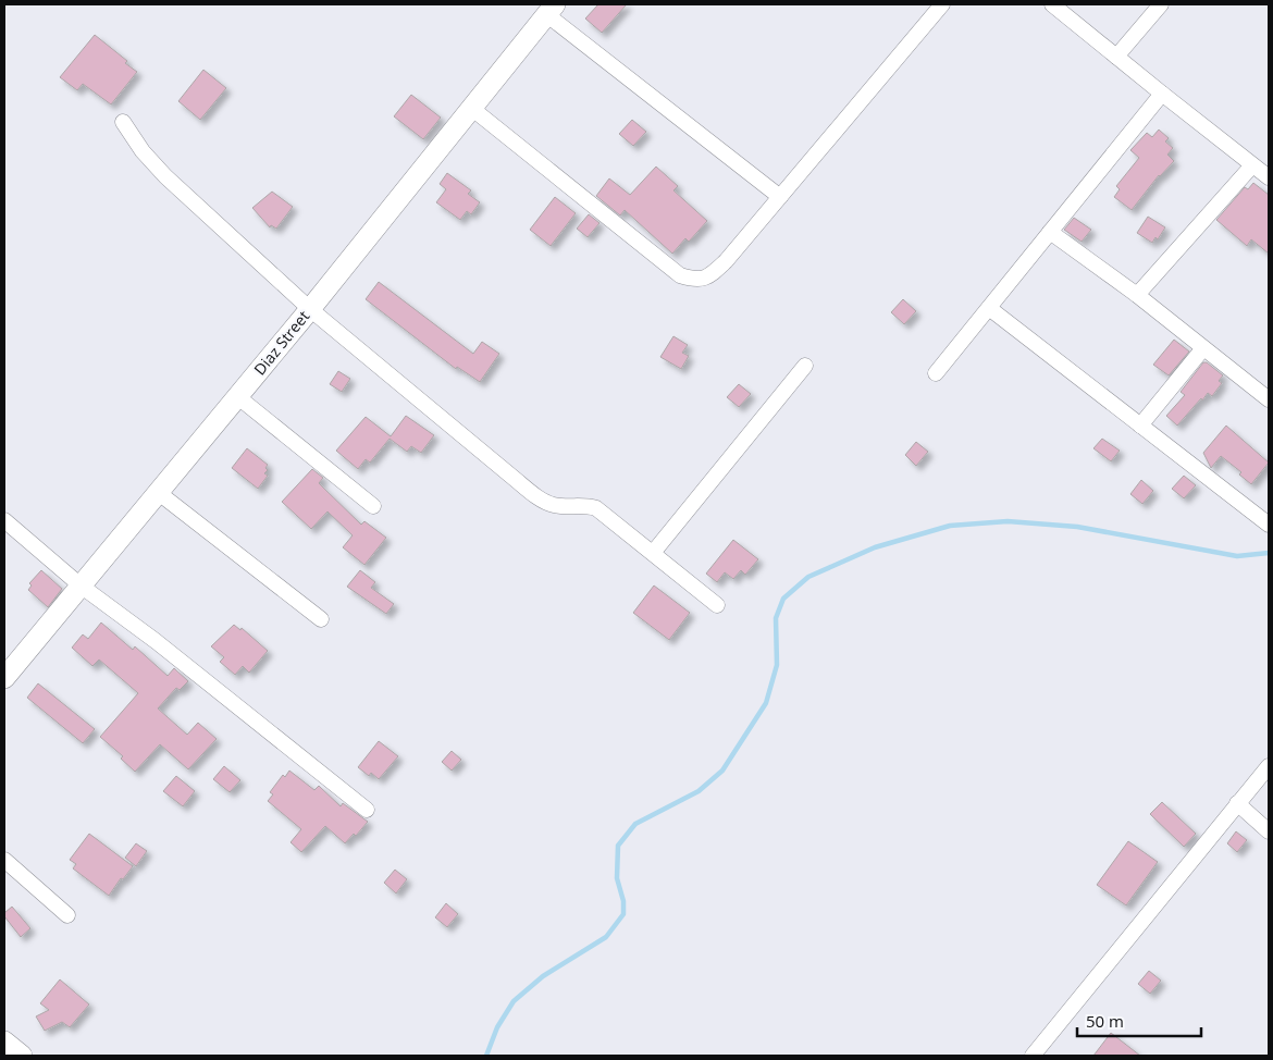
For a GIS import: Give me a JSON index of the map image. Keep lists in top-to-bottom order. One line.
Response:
{"streets":{"main road":["Diaz Street"]},"scale_bar":"50 m"}
